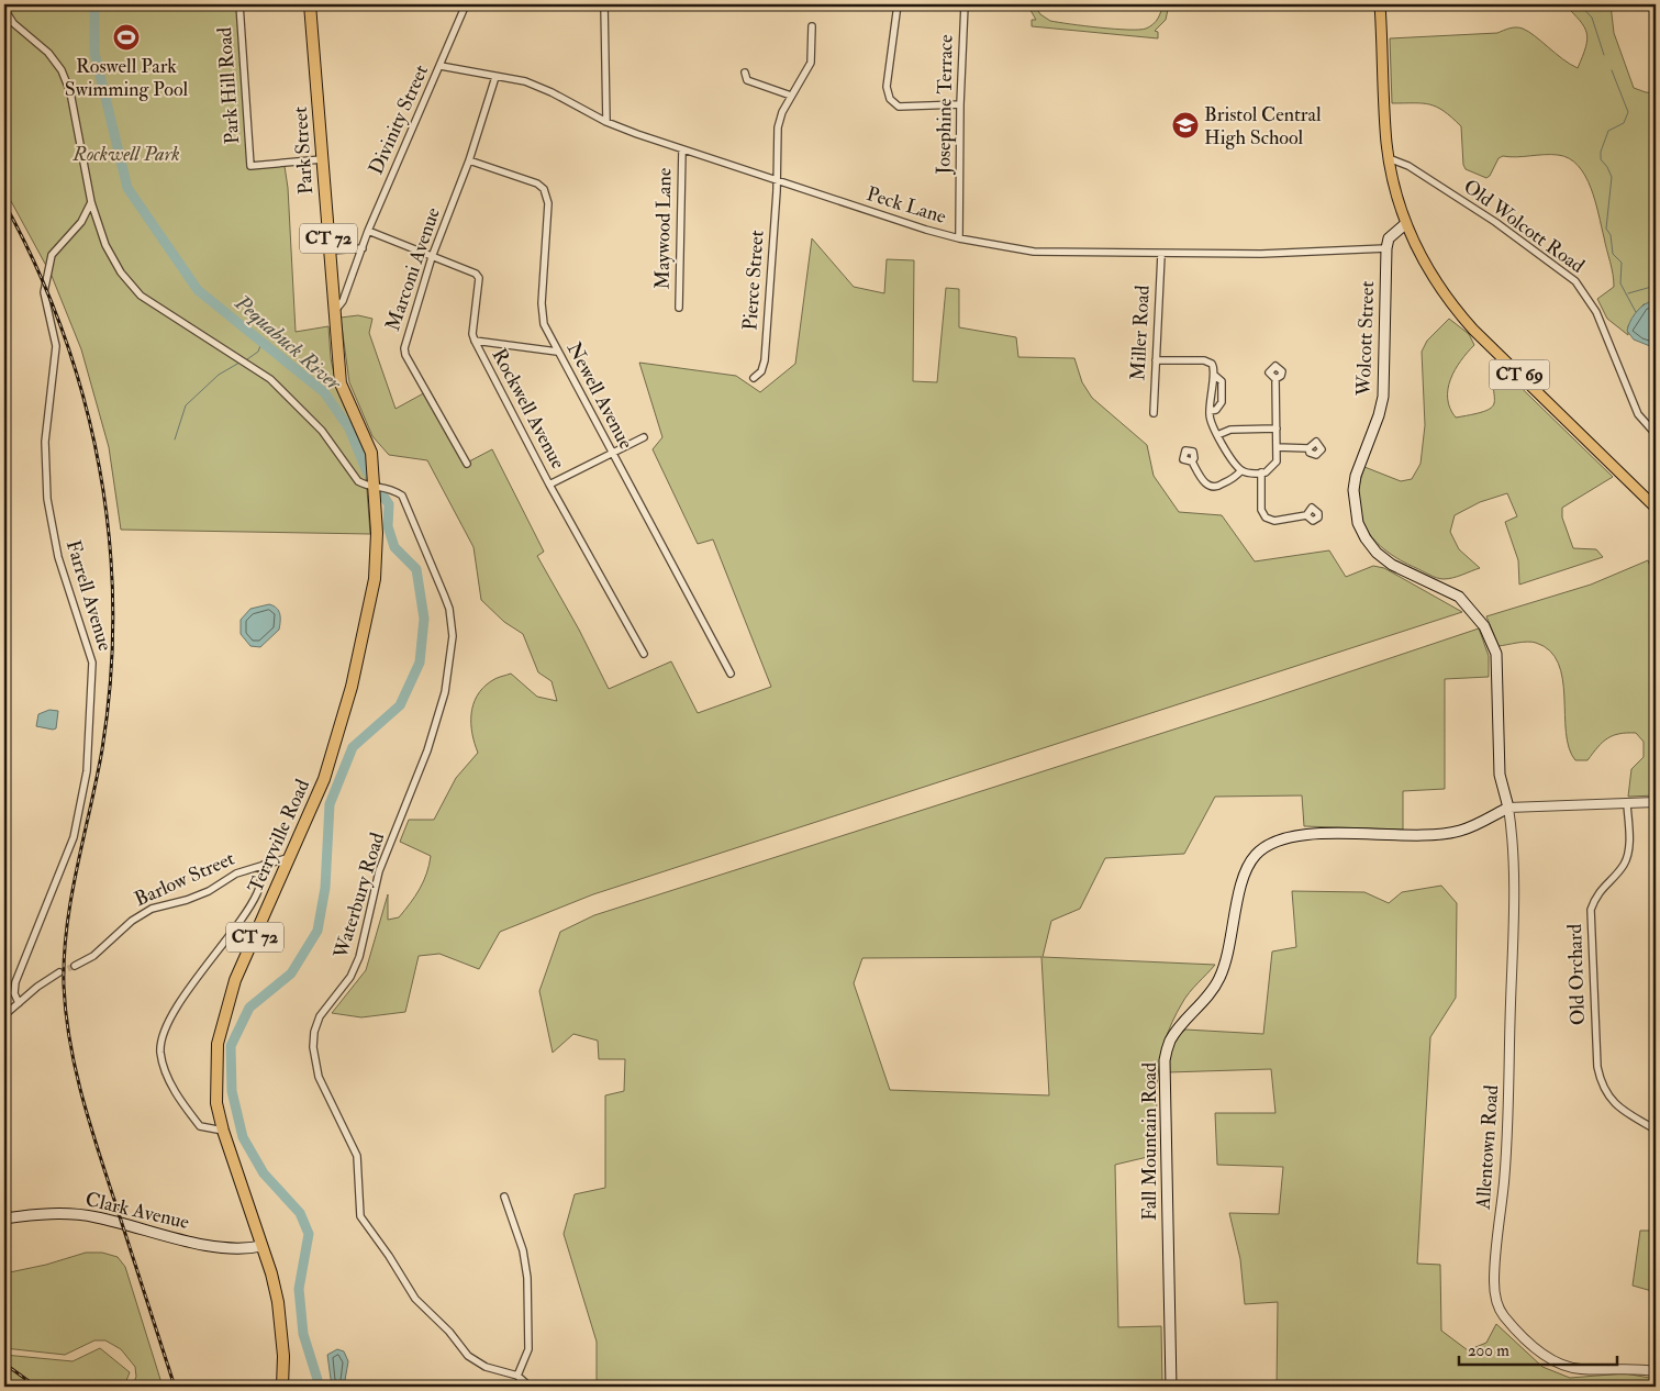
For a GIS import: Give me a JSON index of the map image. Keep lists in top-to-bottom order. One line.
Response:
{"streets":{"highway":["Park Street","CT 72","Terryville Road"],"main road":["Wolcott Street","CT 69","Fall Mountain Road","Clark Avenue"],"street":["Park Hill Road","Josephine Terrace","Divinity Street","Peck Lane","Old Wolcott Road","Maywood Lane","Marconi Avenue","Pierce Street","Miller Road","Newell Avenue","Rockwell Avenue","Farrell Avenue","Barlow Street","Waterbury Road","Old Orchard","Allentown Road"]},"crossings":[["Park Hill Road","Park Street"],["Josephine Terrace","Peck Lane"],["Divinity Street","Park Street"],["Divinity Street","Peck Lane"],["Divinity Street","Rockwell Avenue"],["Park Street","Terryville Road"],["Park Street","Waterbury Road"],["Peck Lane","Maywood Lane"],["Peck Lane","Marconi Avenue"],["Peck Lane","Pierce Street"],["Peck Lane","Miller Road"],["Peck Lane","Wolcott Street"],["Old Wolcott Road","CT 69"],["Marconi Avenue","Newell Avenue"],["Marconi Avenue","Rockwell Avenue"],["Wolcott Street","Fall Mountain Road"],["Wolcott Street","Allentown Road"],["Terryville Road","Barlow Street"],["Terryville Road","Waterbury Road"],["Terryville Road","Clark Avenue"],["Fall Mountain Road","Allentown Road"]],"water":["Pequabuck River"],"parks":["Rockwell Park"],"places":{"sports":["Roswell Park Swimming Pool"],"school or university":["Bristol Central High School"]},"scale_bar":"200 m"}
